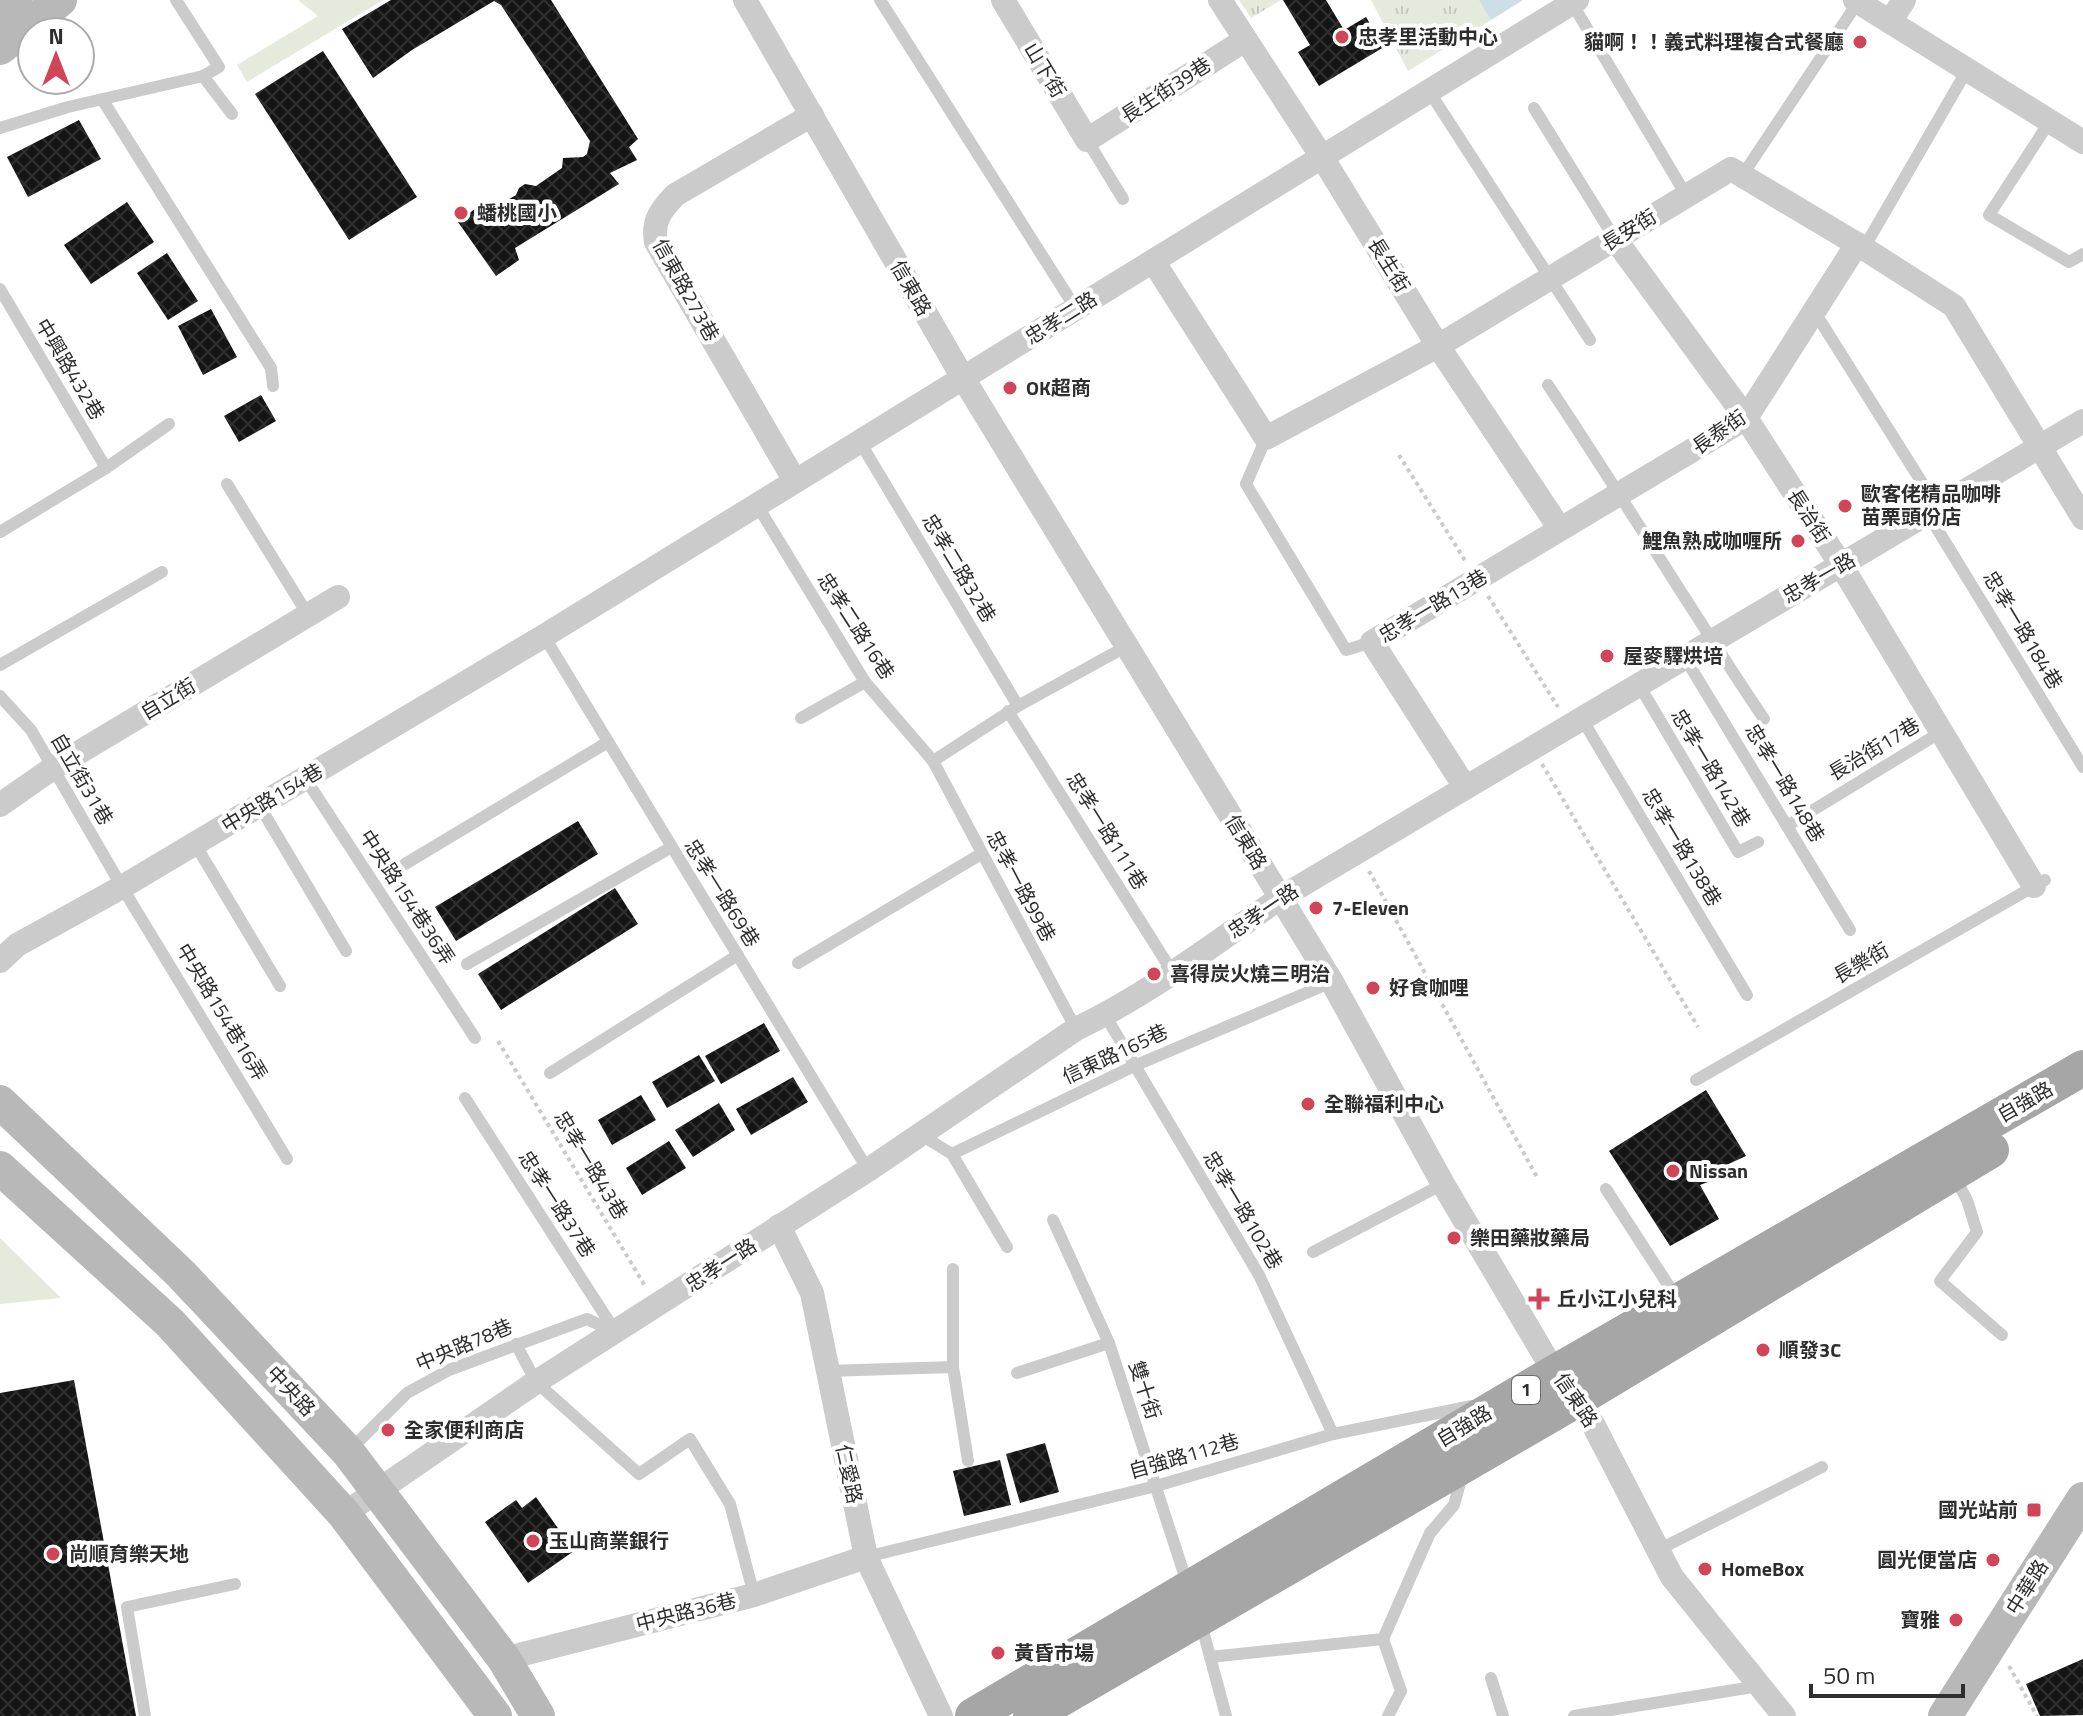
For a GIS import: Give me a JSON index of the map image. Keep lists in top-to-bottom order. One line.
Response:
{"streets":{"main road":["自強路","1"],"street":["山下街","長生街39巷","長安街","長生街","信東路","信東路273巷","忠孝二路","長泰街","長治街","忠孝一路","忠孝一路13巷","自立街","中央路154巷","中央路","仁愛路","中華路","中央路36巷"],"lane":["中興路432巷","忠孝二路32巷","忠孝二路16巷","忠孝一路184巷","長治街17巷","忠孝一路142巷","自立街31巷","忠孝一路148巷","忠孝一路111巷","忠孝一路138巷","忠孝一路99巷","忠孝一路69巷","中央路154巷36弄","長樂街","中央路154巷16弄","信東路165巷","忠孝一路37巷","忠孝一路102巷","中央路78巷","雙十街","自強路112巷"],"path":["忠孝一路43巷"]},"crossings":[["山下街","長生街39巷"],["長生街39巷","長生街"],["長安街","長生街"],["長安街","長治街"],["長生街","忠孝二路"],["長生街","長泰街"],["長生街","忠孝一路13巷"],["信東路","信東路273巷"],["信東路","忠孝二路"],["信東路","忠孝一路"],["信東路","信東路165巷"],["信東路","自強路"],["信東路273巷","忠孝二路"],["忠孝二路","忠孝二路32巷"],["忠孝二路","忠孝二路16巷"],["忠孝二路","中央路154巷"],["忠孝二路","忠孝一路69巷"],["長泰街","長治街"],["長泰街","忠孝一路13巷"],["長泰街","忠孝一路184巷"],["長治街","忠孝一路"],["長治街","長治街17巷"],["長治街","長樂街"],["忠孝二路32巷","忠孝一路111巷"],["忠孝一路","忠孝一路13巷"],["忠孝一路","忠孝一路184巷"],["忠孝一路","忠孝一路142巷"],["忠孝一路","忠孝一路148巷"],["忠孝一路","忠孝一路111巷"],["忠孝一路","忠孝一路138巷"],["忠孝一路","忠孝一路99巷"],["忠孝一路","忠孝一路69巷"],["忠孝一路","忠孝一路43巷"],["忠孝一路","忠孝一路37巷"],["忠孝一路","忠孝一路102巷"],["忠孝一路","中央路78巷"],["忠孝一路","中央路"],["忠孝一路","仁愛路"],["忠孝二路16巷","忠孝一路99巷"],["自立街","自立街31巷"],["長治街17巷","忠孝一路148巷"],["自立街31巷","中央路154巷"],["自立街31巷","中央路154巷16弄"],["中央路154巷","忠孝一路69巷"],["中央路154巷","中央路154巷36弄"],["中央路154巷","中央路154巷16弄"],["信東路165巷","忠孝一路102巷"],["自強路","雙十街"],["自強路","自強路112巷"],["忠孝一路37巷","中央路78巷"],["忠孝一路102巷","自強路112巷"],["中央路78巷","中央路"],["雙十街","自強路112巷"],["中央路","中央路36巷"],["自強路112巷","仁愛路"],["自強路112巷","中央路36巷"],["仁愛路","中央路36巷"]],"places":{"other":["忠孝里活動中心","貓啊！！義式料理複合式餐廳","蟠桃國小","OK超商","歐客佬精品咖啡 苗栗頭份店","鯉魚熟成咖喱所","屋麥驛烘培","7-Eleven","喜得炭火燒三明治","好食咖哩","全聯福利中心","Nissan","樂田藥妝藥局","順發3C","全家便利商店","玉山商業銀行","尚順育樂天地","圓光便當店","HomeBox","寶雅","黃昏市場"],"health":["丘小江小兒科"],"transit":["國光站前"]},"scale_bar":"50 m","north":"top"}
